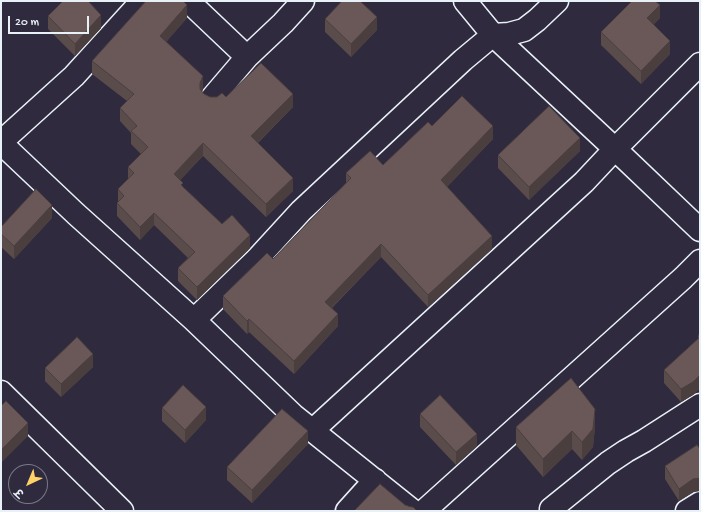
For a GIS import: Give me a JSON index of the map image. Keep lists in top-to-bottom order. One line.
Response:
{"scale_bar":"20 m","north":"bottom left"}
